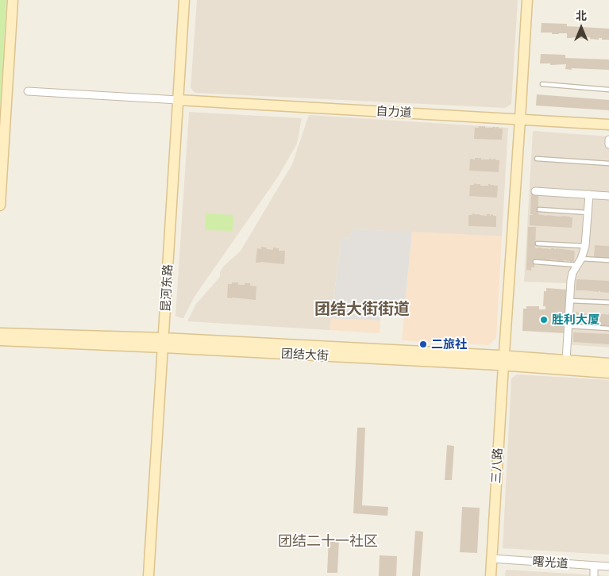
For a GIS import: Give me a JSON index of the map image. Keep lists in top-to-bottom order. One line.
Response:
{"streets":{"main road":["自力道","昆河东路","团结大街","三八路"],"street":["曙光道"]},"crossings":[["自力道","昆河东路"],["自力道","三八路"],["昆河东路","团结大街"],["团结大街","三八路"],["三八路","曙光道"]],"districts":["团结大街街道","团结二十一社区"],"places":["胜利大厦","二旅社"],"north":"top"}
